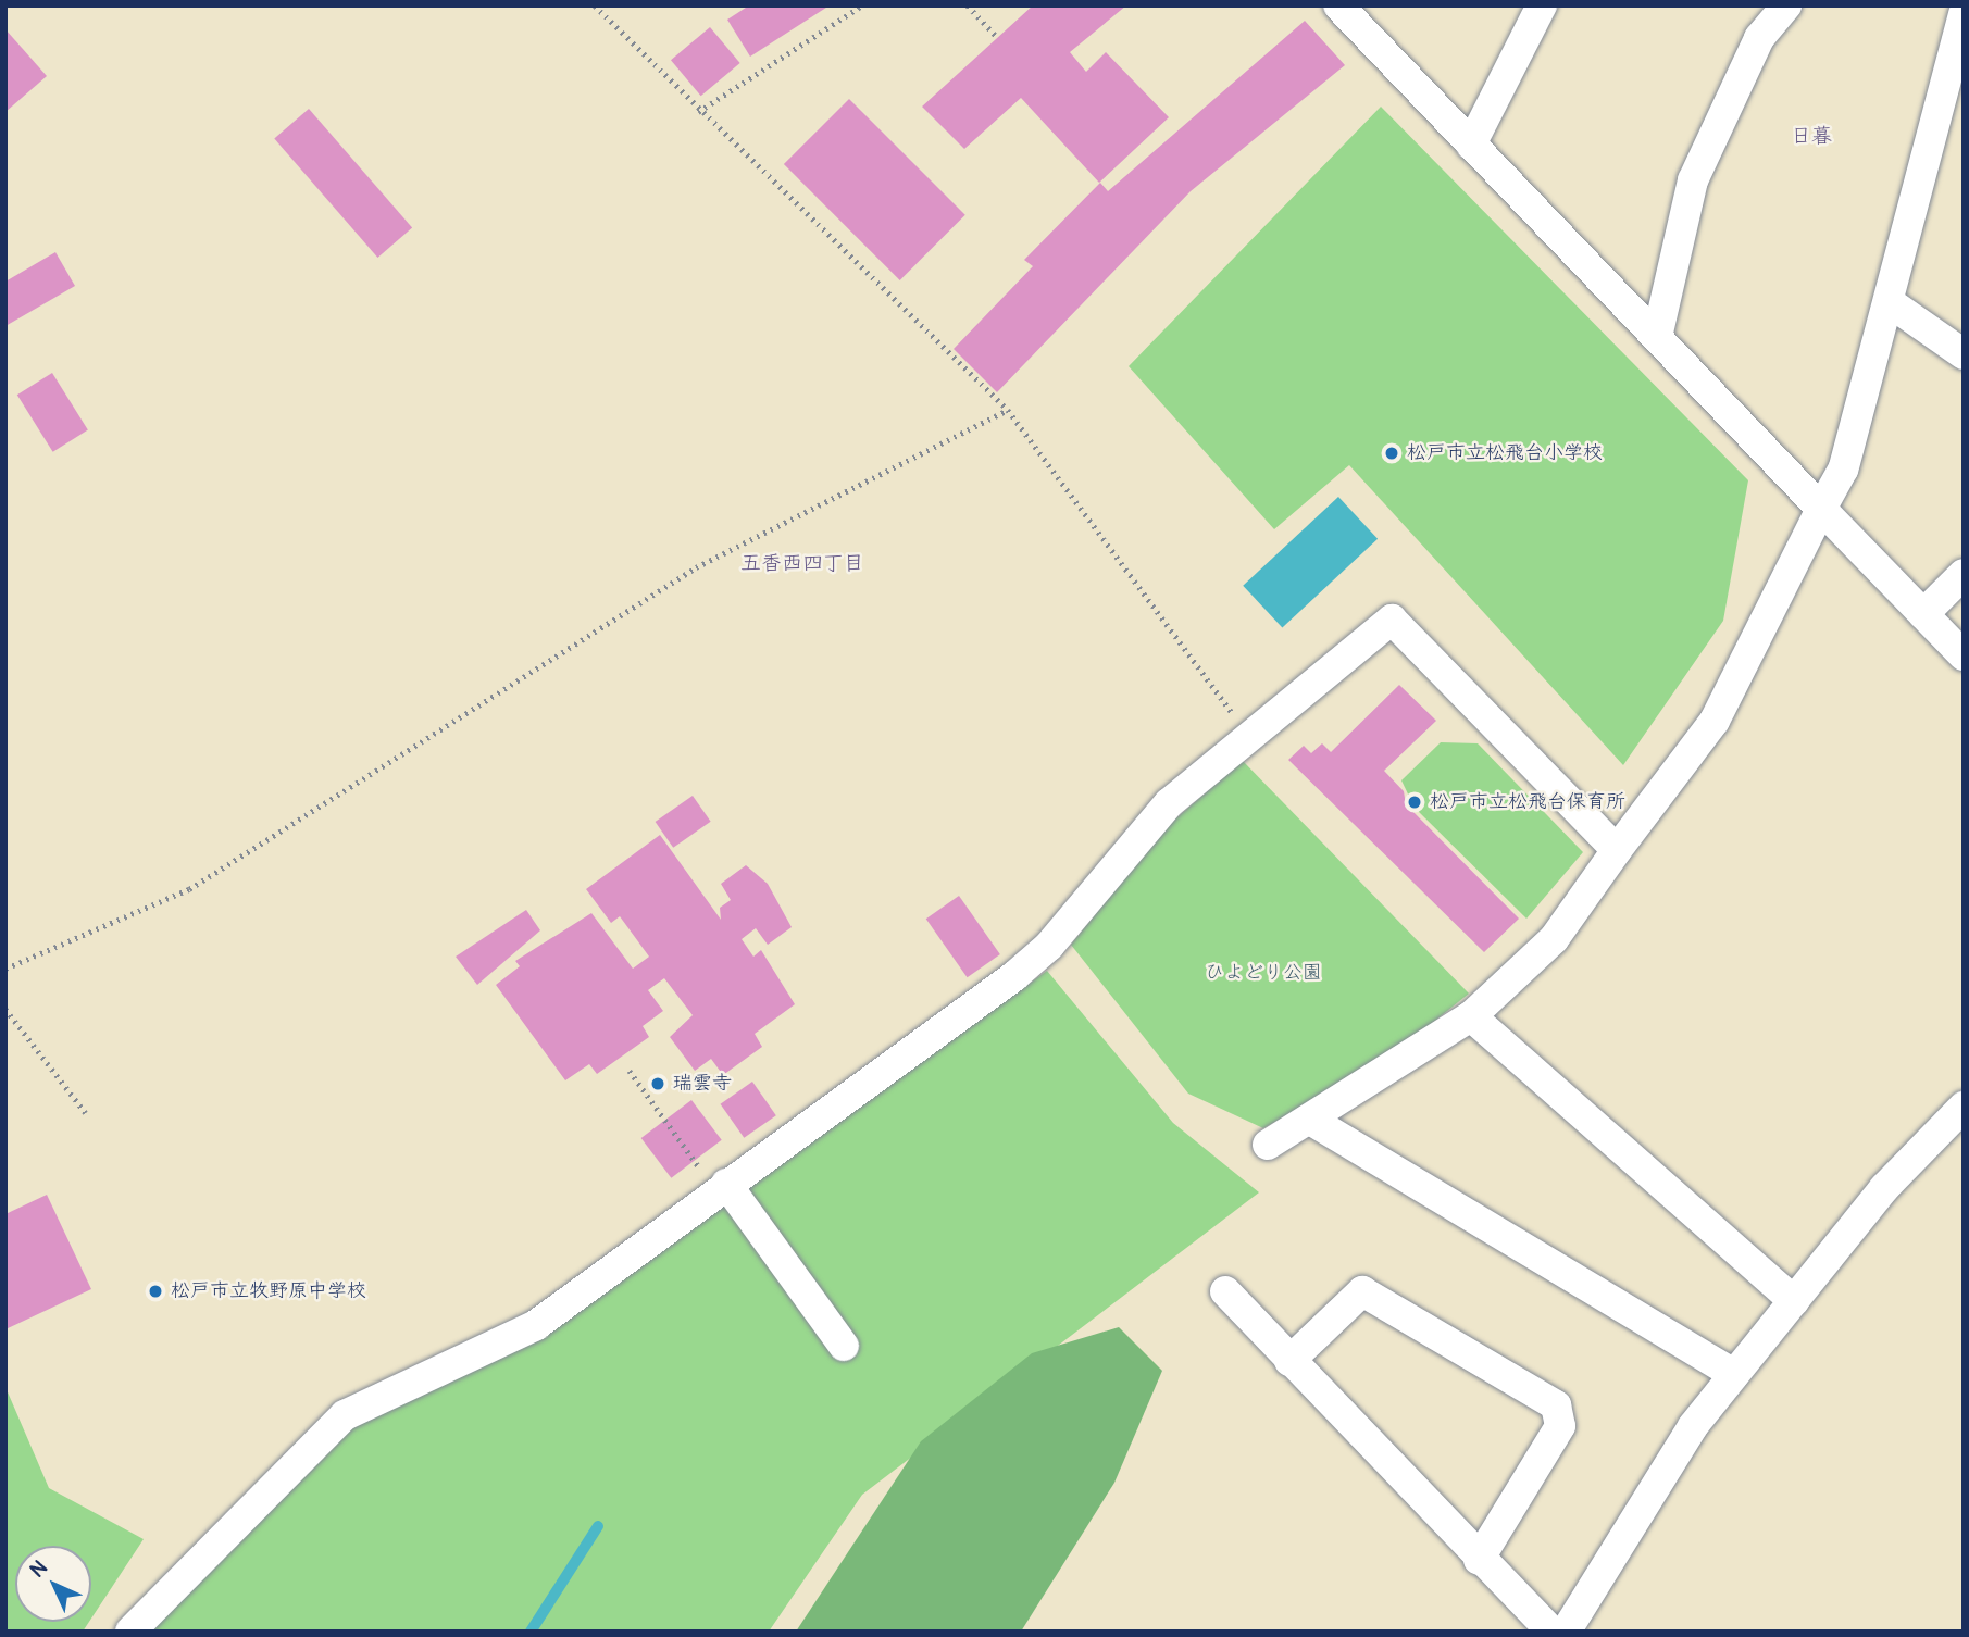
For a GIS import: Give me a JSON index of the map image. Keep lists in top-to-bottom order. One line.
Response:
{"districts":["日暮","五香西四丁目"],"parks":["ひよどり公園"],"places":["松戸市立松飛台小学校","松戸市立松飛台保育所","瑞雲寺","松戸市立牧野原中学校"],"north":"top left"}
